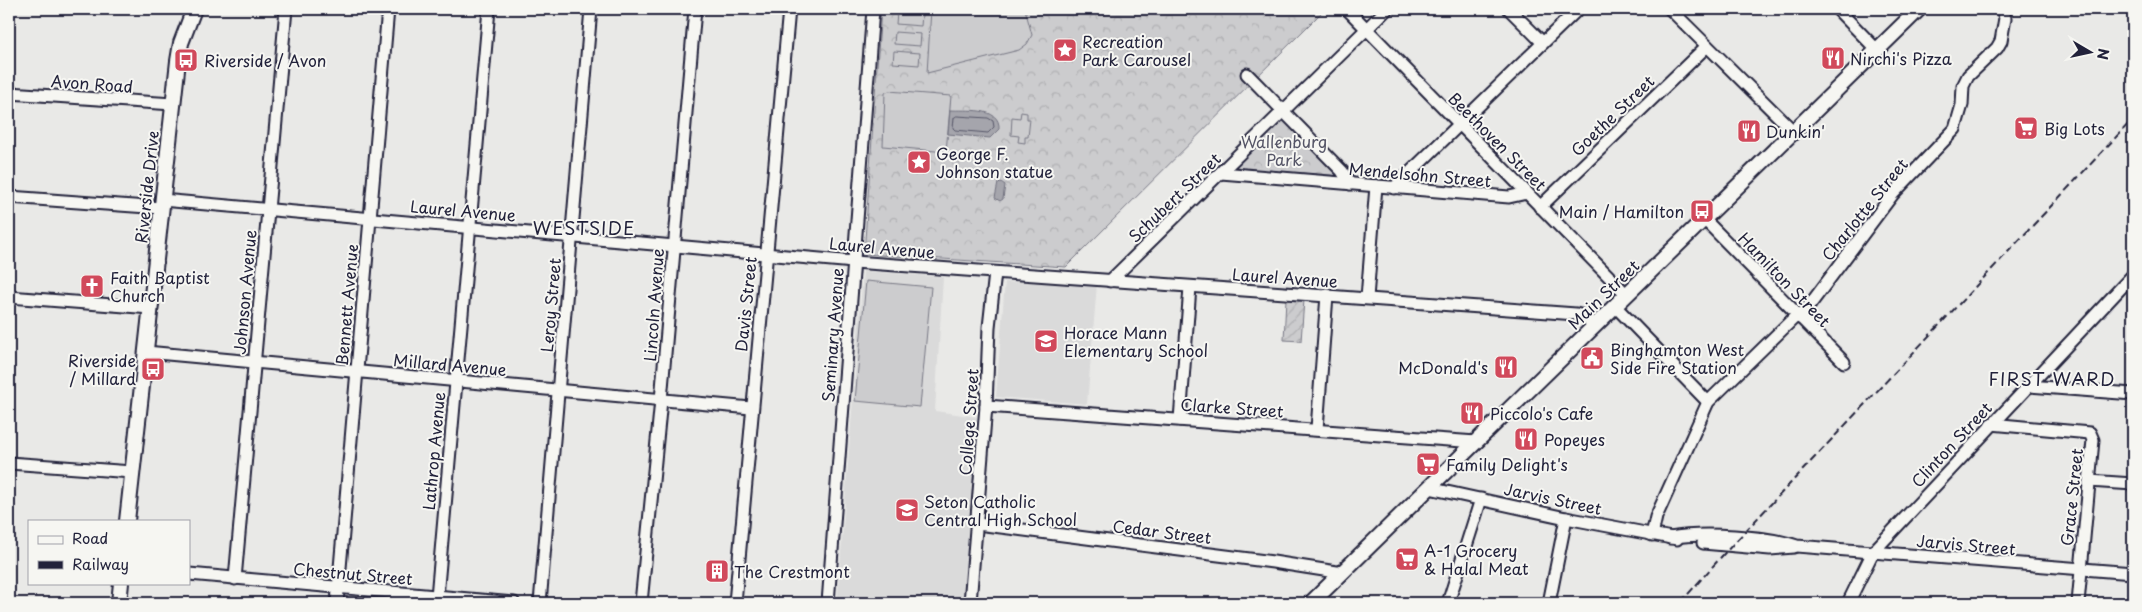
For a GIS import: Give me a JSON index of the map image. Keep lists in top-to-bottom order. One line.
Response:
{"streets":{"main road":["Riverside Drive","Main Street"],"street":["Avon Road","Goethe Street","Beethoven Street","Mendelsohn Street","Schubert Street","Charlotte Street","Laurel Avenue","Hamilton Street","Johnson Avenue","Davis Street","Bennett Avenue","Leroy Street","Lincoln Avenue","Seminary Avenue","Millard Avenue","Clarke Street","College Street","Clinton Street","Lathrop Avenue","Grace Street","Jarvis Street","Cedar Street","Chestnut Street"]},"crossings":[["Avon Road","Riverside Drive"],["Goethe Street","Beethoven Street"],["Beethoven Street","Mendelsohn Street"],["Beethoven Street","Schubert Street"],["Beethoven Street","Main Street"],["Mendelsohn Street","Schubert Street"],["Riverside Drive","Laurel Avenue"],["Riverside Drive","Millard Avenue"],["Schubert Street","Laurel Avenue"],["Charlotte Street","Hamilton Street"],["Charlotte Street","Jarvis Street"],["Laurel Avenue","Johnson Avenue"],["Laurel Avenue","Main Street"],["Laurel Avenue","Davis Street"],["Laurel Avenue","Bennett Avenue"],["Laurel Avenue","Leroy Street"],["Laurel Avenue","Lincoln Avenue"],["Laurel Avenue","Seminary Avenue"],["Laurel Avenue","College Street"],["Laurel Avenue","Lathrop Avenue"],["Hamilton Street","Main Street"],["Johnson Avenue","Millard Avenue"],["Johnson Avenue","Chestnut Street"],["Main Street","Clarke Street"],["Main Street","Jarvis Street"],["Main Street","Cedar Street"],["Davis Street","Millard Avenue"],["Bennett Avenue","Millard Avenue"],["Bennett Avenue","Chestnut Street"],["Leroy Street","Millard Avenue"],["Lincoln Avenue","Millard Avenue"],["Millard Avenue","Lathrop Avenue"],["Clarke Street","College Street"],["College Street","Cedar Street"],["Clinton Street","Grace Street"],["Clinton Street","Jarvis Street"],["Lathrop Avenue","Chestnut Street"],["Grace Street","Jarvis Street"]],"districts":["WESTSIDE","FIRST WARD"],"parks":["Wallenburg Park"],"places":{"place":["Recreation Park Carousel","George F. Johnson statue"],"restaurant":["Nirchi's Pizza","Dunkin'","McDonald's","Piccolo's Cafe","Popeyes"],"bus stop":["Riverside / Avon","Main / Hamilton","Riverside / Millard"],"supermarket":["Big Lots","Family Delight's","A-1 Grocery & Halal Meat"],"church":["Faith Baptist Church"],"school or university":["Horace Mann Elementary School","Seton Catholic Central High School"],"public building":["Binghamton West Side Fire Station"],"building":["The Crestmont"]},"legend":["Road","Railway"],"north":"right"}
